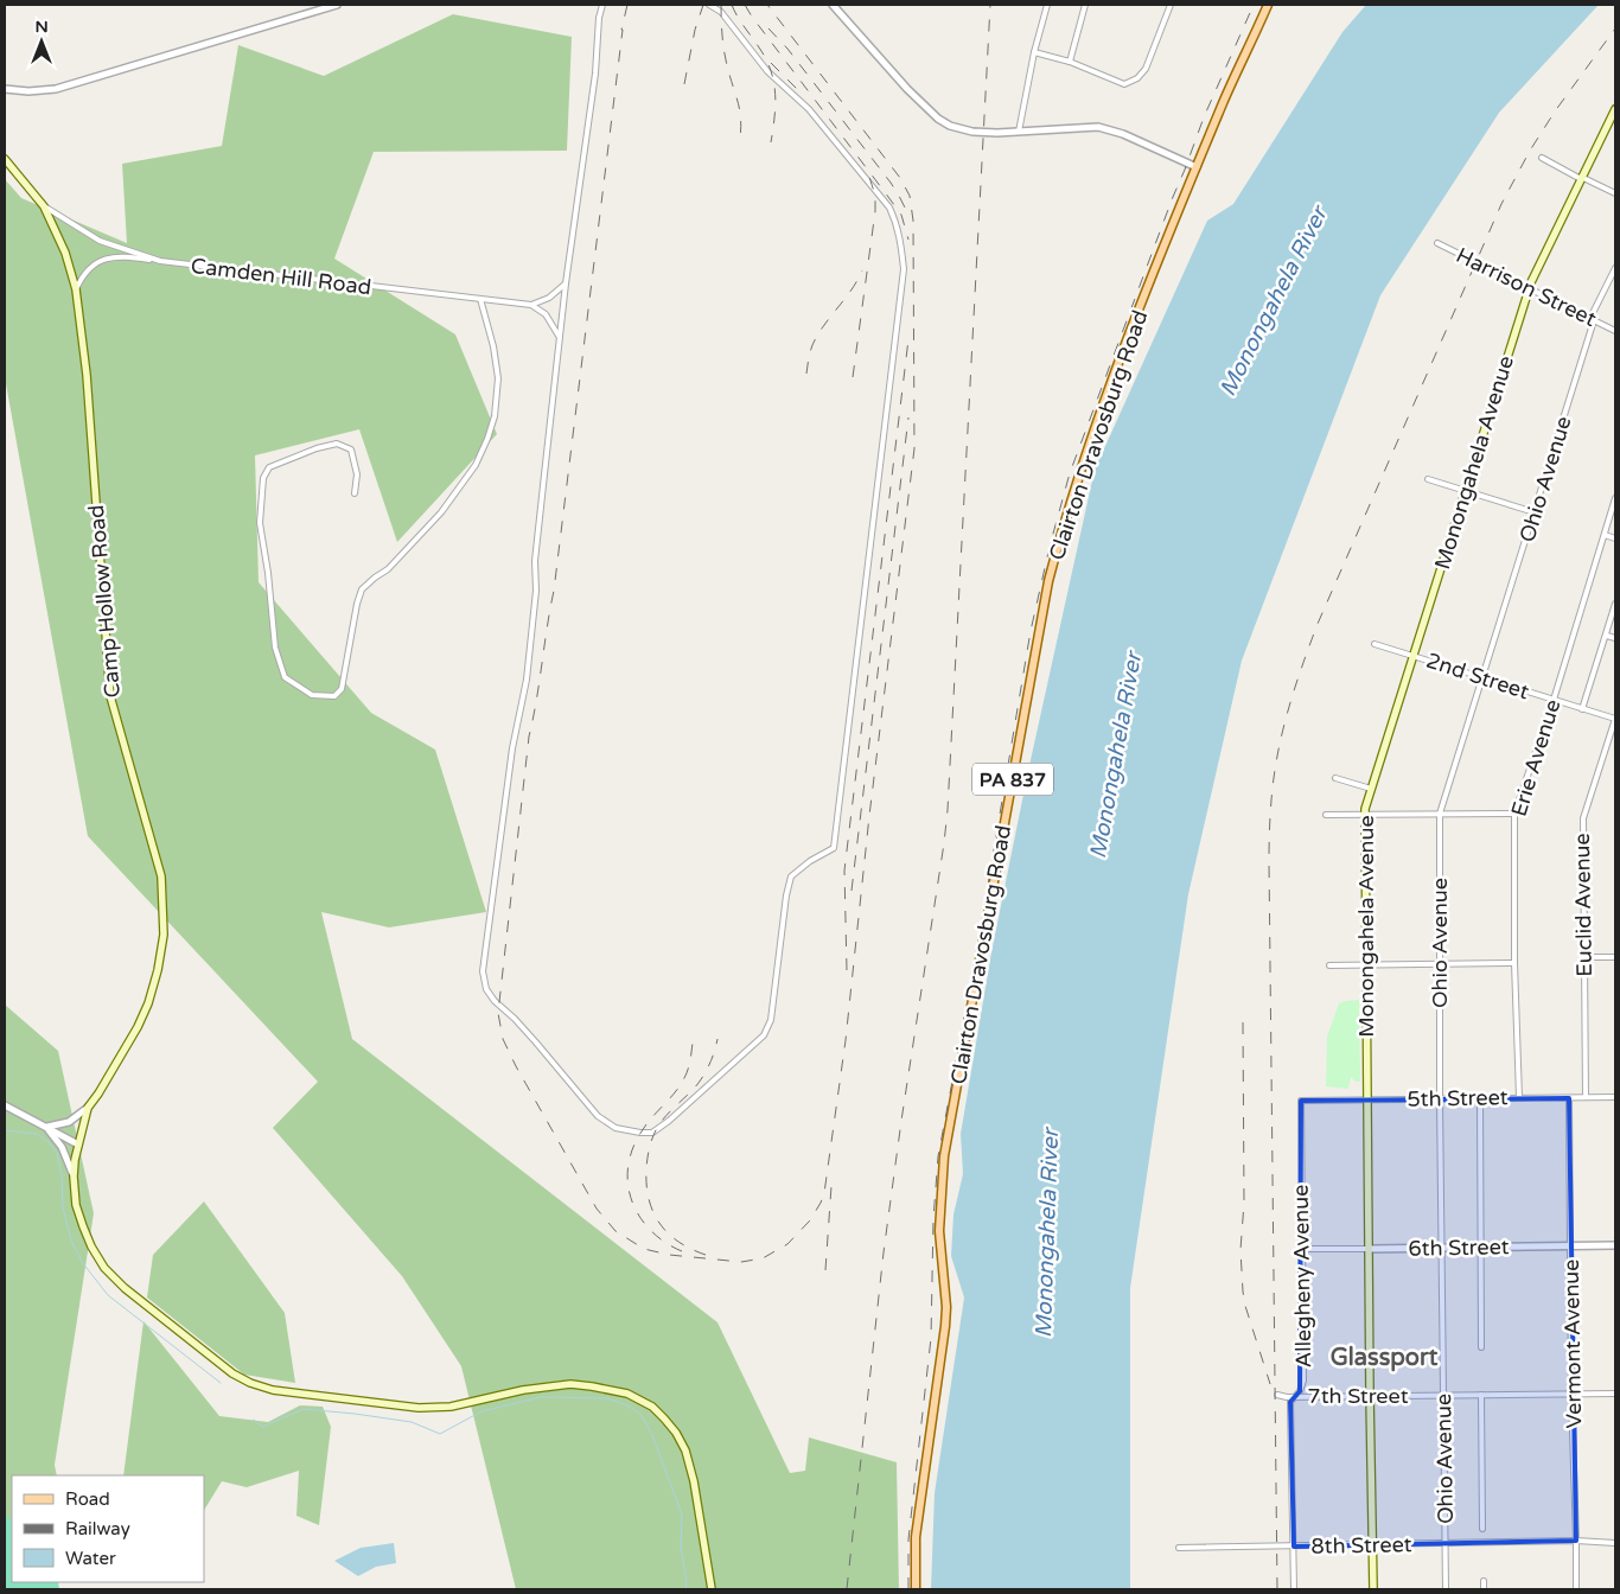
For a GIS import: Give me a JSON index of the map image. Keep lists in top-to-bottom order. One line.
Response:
{"streets":{"main road":["Clairton Dravosburg Road","Monongahela Avenue","Camp Hollow Road","PA 837"],"street":["Camden Hill Road","Harrison Street","Ohio Avenue","2nd Street","Erie Avenue","Euclid Avenue","5th Street","6th Street","Allegheny Avenue","Vermont Avenue","7th Street","8th Street"]},"crossings":[["Camden Hill Road","Camp Hollow Road"],["Harrison Street","Monongahela Avenue"],["Harrison Street","Ohio Avenue"],["Monongahela Avenue","2nd Street"],["Monongahela Avenue","5th Street"],["Monongahela Avenue","6th Street"],["Monongahela Avenue","7th Street"],["Monongahela Avenue","8th Street"],["Ohio Avenue","2nd Street"],["Ohio Avenue","5th Street"],["Ohio Avenue","6th Street"],["Ohio Avenue","7th Street"],["Ohio Avenue","8th Street"],["2nd Street","Erie Avenue"],["2nd Street","Euclid Avenue"],["Erie Avenue","5th Street"],["Euclid Avenue","5th Street"],["5th Street","Allegheny Avenue"],["5th Street","Vermont Avenue"],["6th Street","Allegheny Avenue"],["6th Street","Vermont Avenue"],["Allegheny Avenue","7th Street"],["Allegheny Avenue","8th Street"],["Vermont Avenue","7th Street"],["Vermont Avenue","8th Street"]],"districts":["Glassport"],"water":["Monongahela River"],"legend":["Road","Railway","Water"],"north":"top"}
